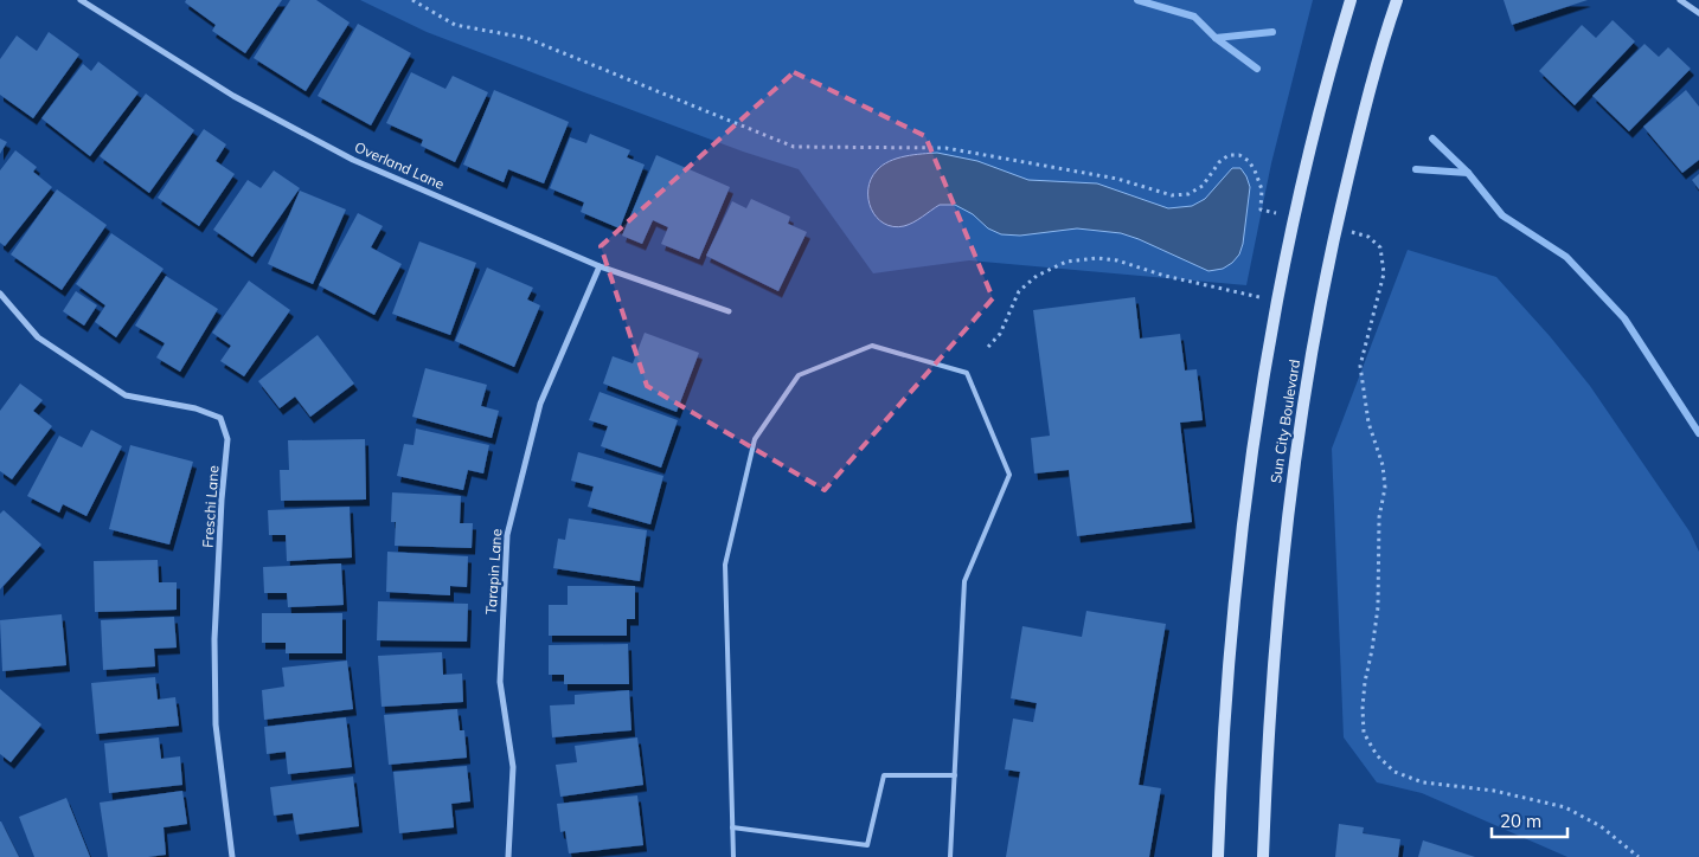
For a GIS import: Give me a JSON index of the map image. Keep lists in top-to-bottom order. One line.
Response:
{"streets":{"street":["Overland Lane","Sun City Boulevard","Freschi Lane","Tarapin Lane"]},"crossings":[["Overland Lane","Tarapin Lane"]],"scale_bar":"20 m"}
